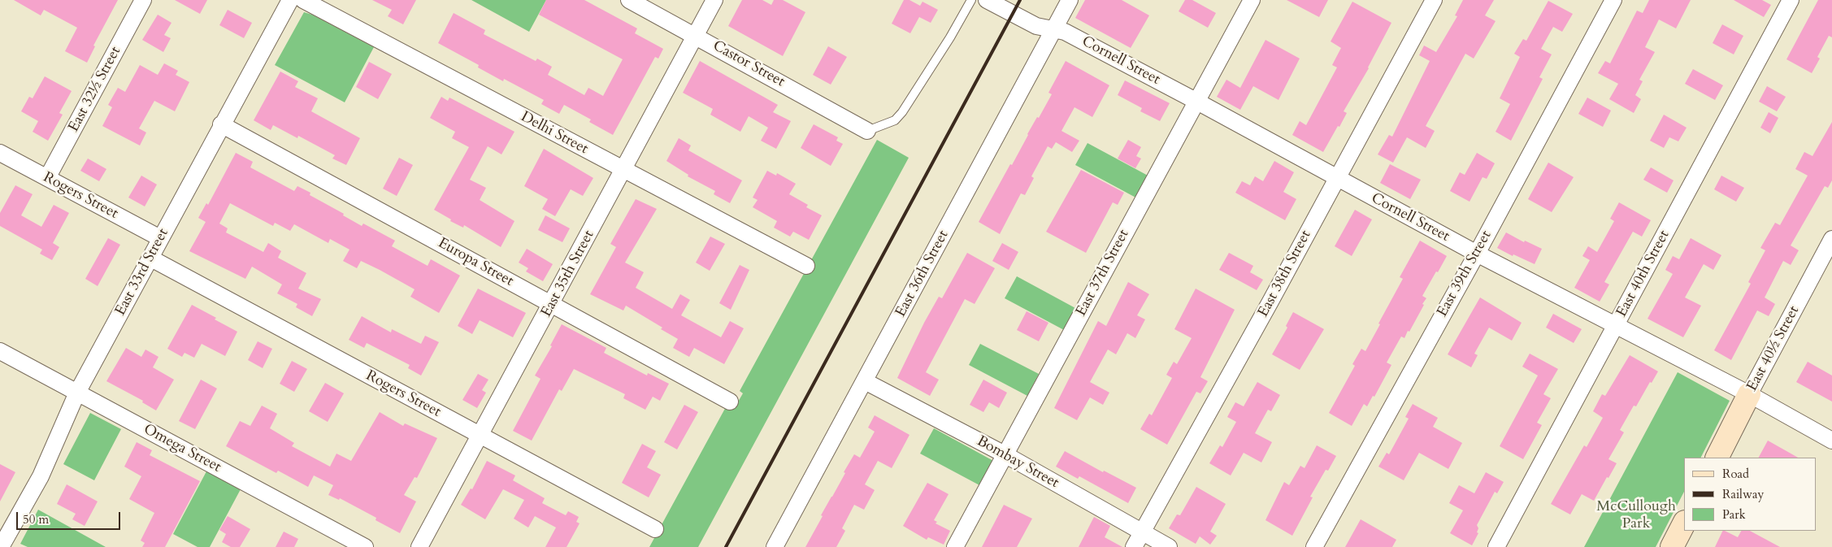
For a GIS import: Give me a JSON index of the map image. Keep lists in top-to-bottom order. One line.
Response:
{"streets":{"street":["Cornell Street","Castor Street","East 32½ Street","Delhi Street","Rogers Street","Europa Street","East 33rd Street","East 37th Street","East 35th Street","East 36th Street","East 38th Street","East 39th Street","East 40th Street","East 40½ Street","Omega Street","Bombay Street"]},"crossings":[["Cornell Street","East 37th Street"],["Cornell Street","East 36th Street"],["Cornell Street","East 38th Street"],["Cornell Street","East 39th Street"],["Cornell Street","East 40th Street"],["Cornell Street","East 40½ Street"],["Castor Street","East 35th Street"],["East 32½ Street","Rogers Street"],["Delhi Street","East 35th Street"],["Rogers Street","East 33rd Street"],["Rogers Street","East 35th Street"],["Europa Street","East 33rd Street"],["Europa Street","East 35th Street"],["East 33rd Street","Omega Street"],["East 37th Street","Bombay Street"],["East 36th Street","Bombay Street"],["East 38th Street","Bombay Street"]],"parks":["McCullough Park"],"legend":["Road","Railway","Park"],"scale_bar":"50 m"}
